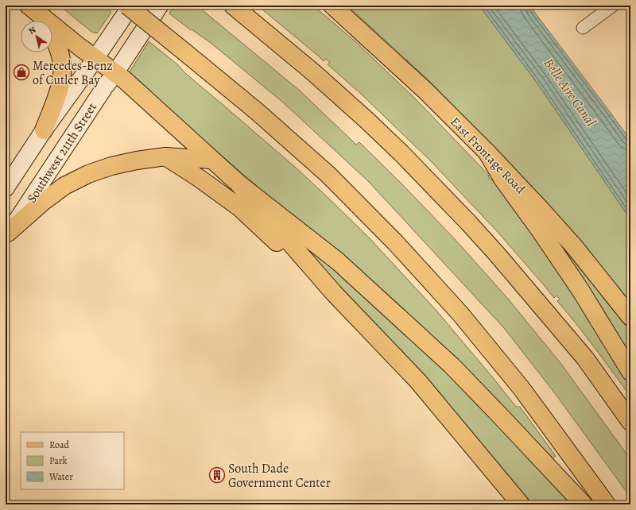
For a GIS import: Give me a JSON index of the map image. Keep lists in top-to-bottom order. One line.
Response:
{"streets":{"main road":["Southwest 211th Street","East Frontage Road"]},"water":["Belle Aire Canal"],"places":{"shop":["Mercedes-Benz of Cutler Bay"],"building":["South Dade Government Center"]},"legend":["Road","Park","Water"],"north":"top left"}
